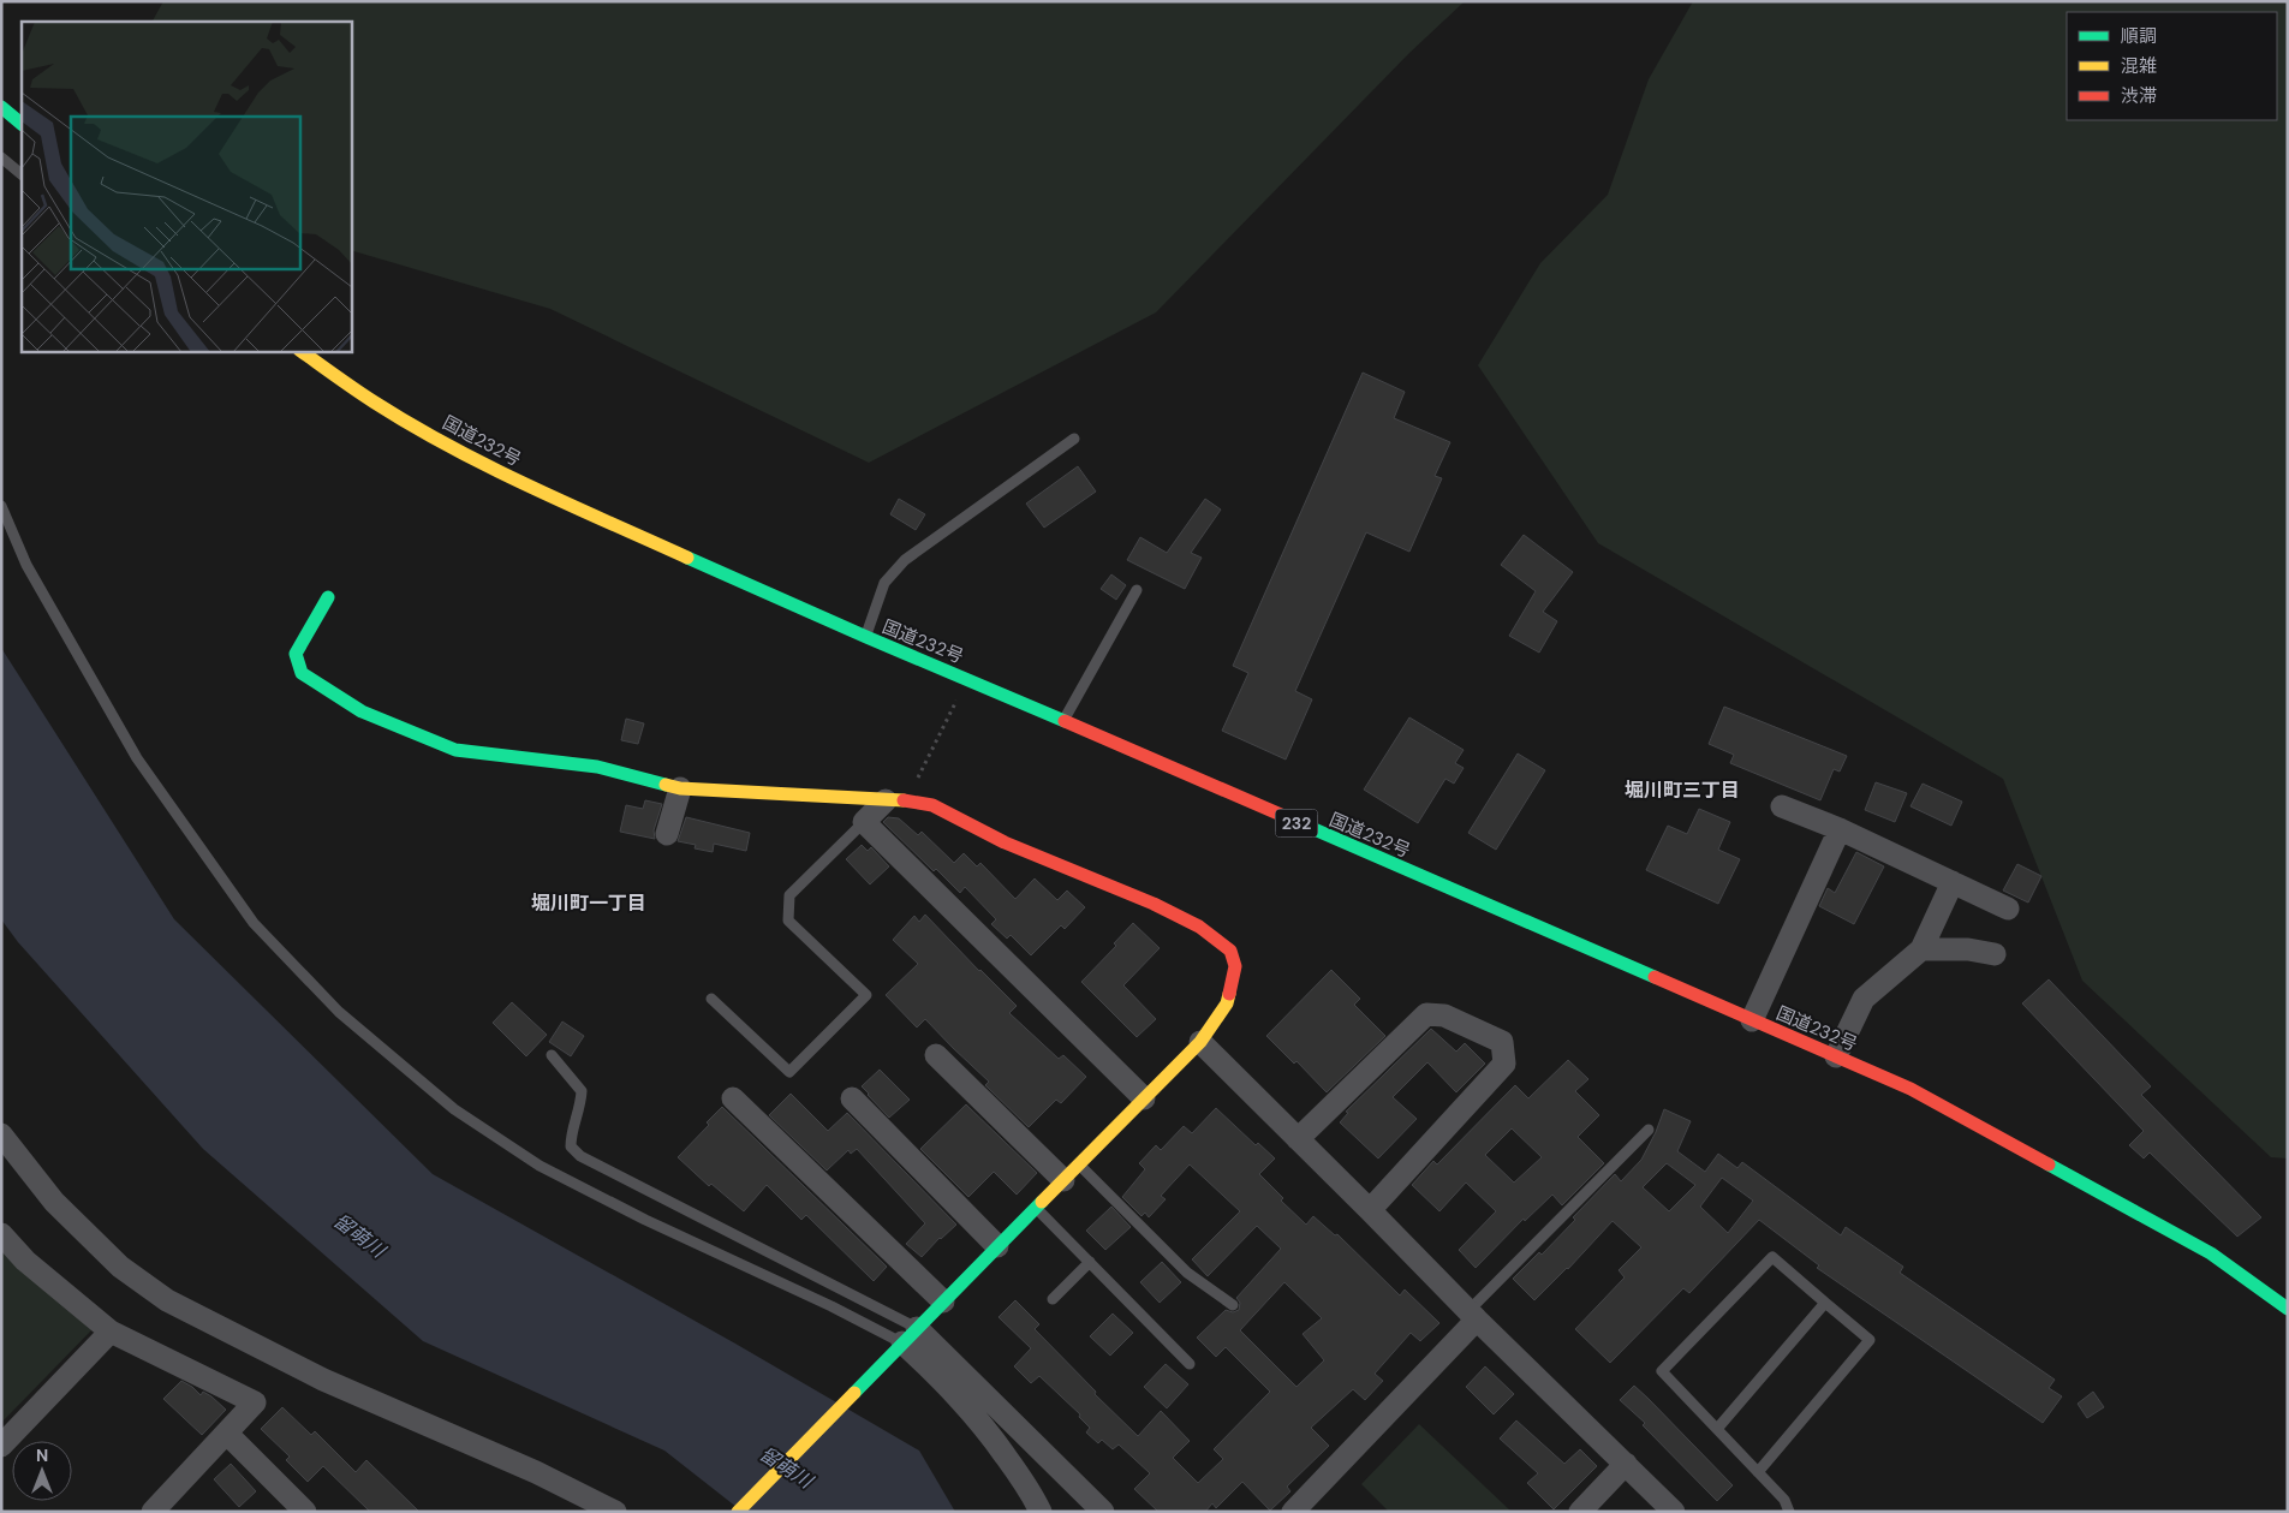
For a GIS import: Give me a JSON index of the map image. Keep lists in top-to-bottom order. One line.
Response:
{"streets":{"main road":["国道232号","232"]},"districts":["堀川町三丁目","堀川町一丁目"],"water":["留萌川"],"legend":["順調","混雑","渋滞"],"north":"top"}
